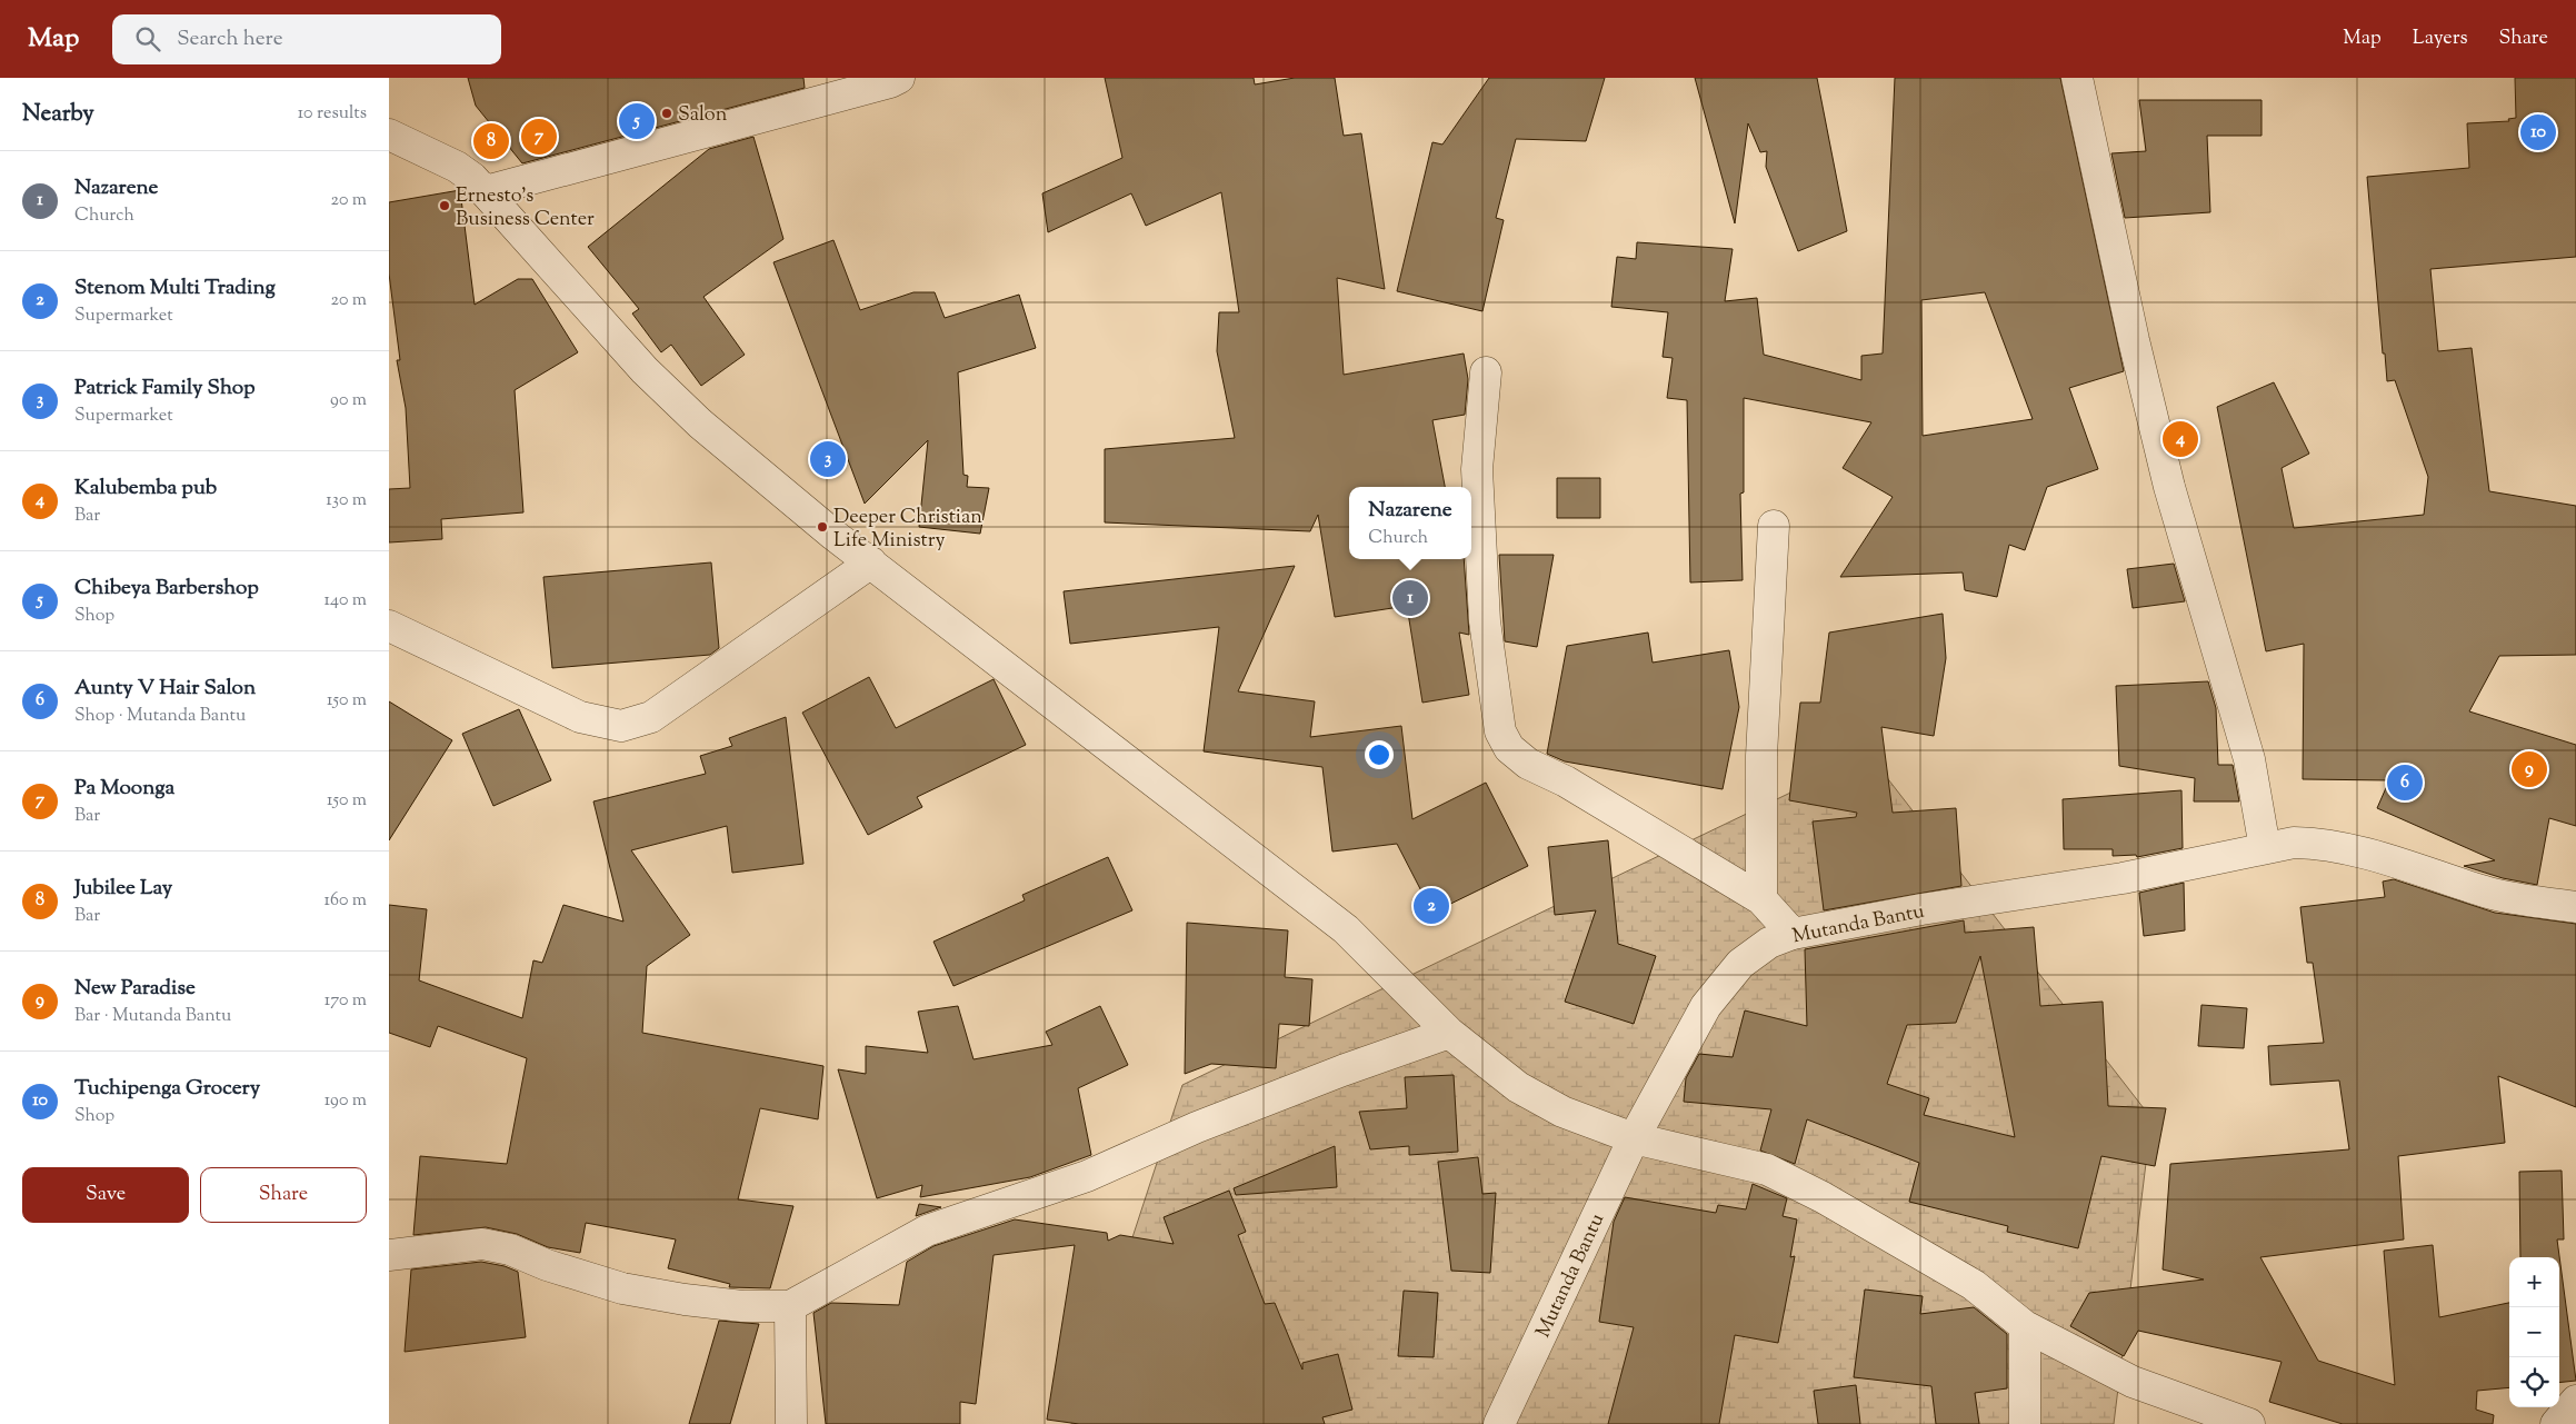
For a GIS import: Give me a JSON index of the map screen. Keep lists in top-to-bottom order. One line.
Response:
{"streets":{"street":["Mutanda Bantu"]},"places":["Salon","Ernesto's Business Center","Deeper Christian Life Ministry"],"page":{"header":"Map","search":"Search here","nav":["Map","Layers","Share"],"heading":["Nearby","10 results"],"pins":["5","10","7","8","4","3","1","9","6","2"],"list":[{"mark":"1","name":"Nazarene","note":"Church","value":"20 m"},{"mark":"2","name":"Stenom Multi Trading","note":"Supermarket","value":"20 m"},{"mark":"3","name":"Patrick Family Shop","note":"Supermarket","value":"90 m"},{"mark":"4","name":"Kalubemba pub","note":"Bar","value":"130 m"},{"mark":"5","name":"Chibeya Barbershop","note":"Shop","value":"140 m"},{"mark":"6","name":"Aunty V Hair Salon","note":"Shop · Mutanda Bantu","value":"150 m"},{"mark":"7","name":"Pa Moonga","note":"Bar","value":"150 m"},{"mark":"8","name":"Jubilee Lay","note":"Bar","value":"160 m"},{"mark":"9","name":"New Paradise","note":"Bar · Mutanda Bantu","value":"170 m"},{"mark":"10","name":"Tuchipenga Grocery","note":"Shop","value":"190 m"}],"popup":["Nazarene","Church"],"buttons":["Save","Share"],"map_buttons":["+","−"]}}
